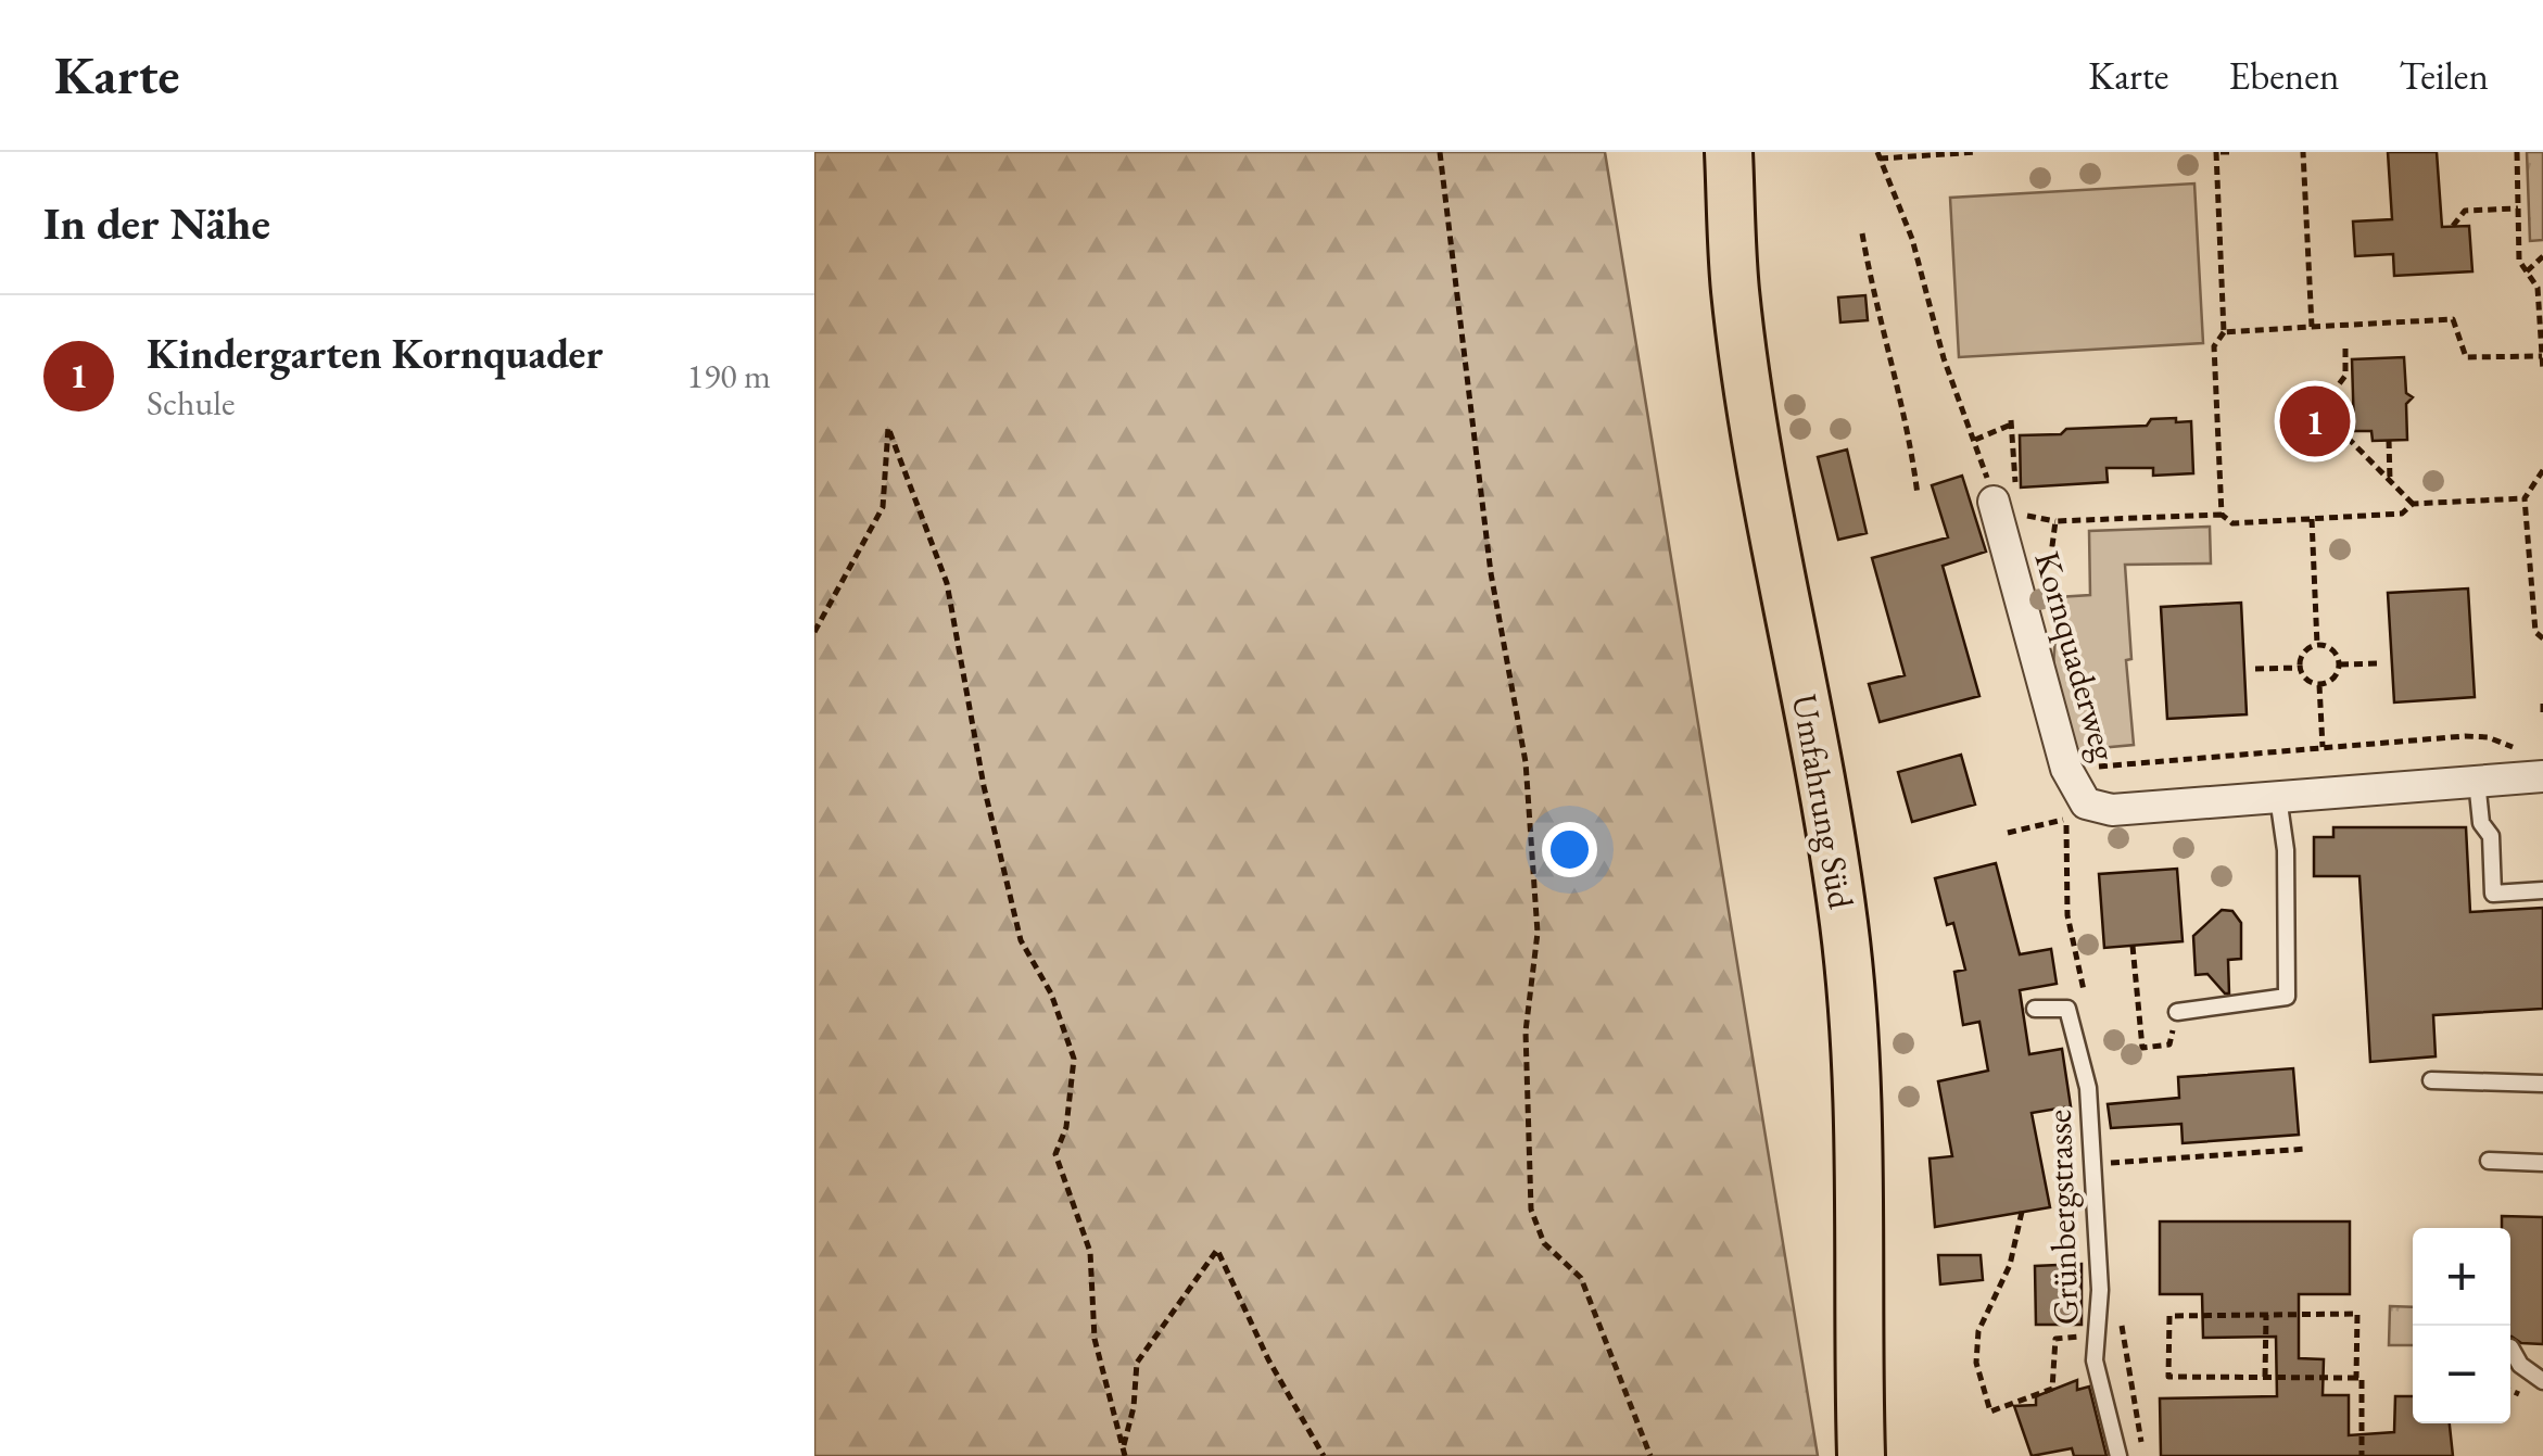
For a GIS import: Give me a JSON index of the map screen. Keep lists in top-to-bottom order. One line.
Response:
{"streets":{"main road":["Umfahrung Süd"],"street":["Kornquaderweg"],"lane":["Grünbergstrasse"]},"page":{"header":"Karte","nav":["Karte","Ebenen","Teilen"],"heading":"In der Nähe","list":[{"mark":"1","name":"Kindergarten Kornquader","note":"Schule","value":"190 m"}],"pins":"1","map_buttons":["+","−"]}}
